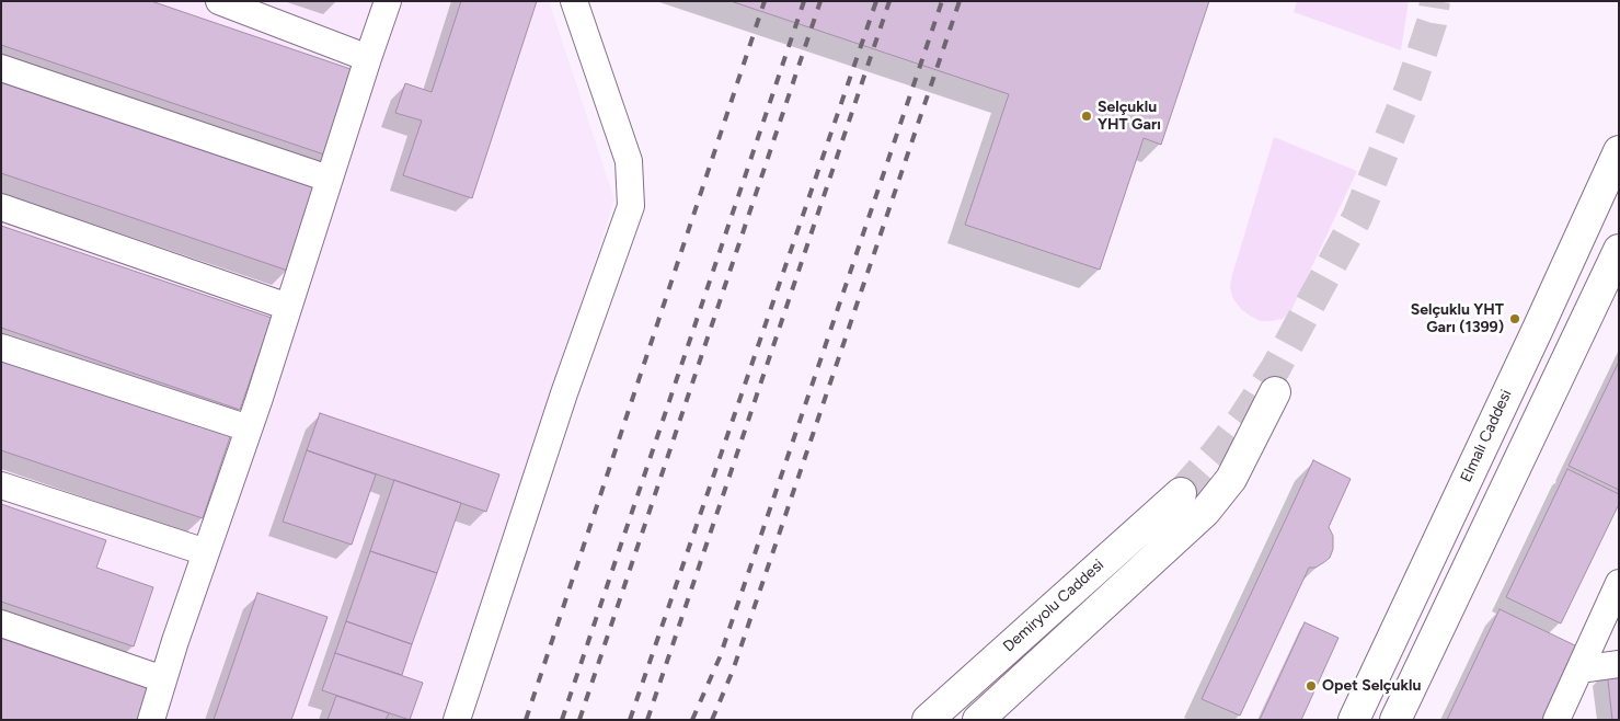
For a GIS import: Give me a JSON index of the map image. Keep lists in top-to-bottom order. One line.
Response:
{"streets":{"main road":["Elmalı Caddesi","Demiryolu Caddesi"]},"places":["Selçuklu YHT Garı","Selçuklu YHT Garı (1399)","Opet Selçuklu"]}
